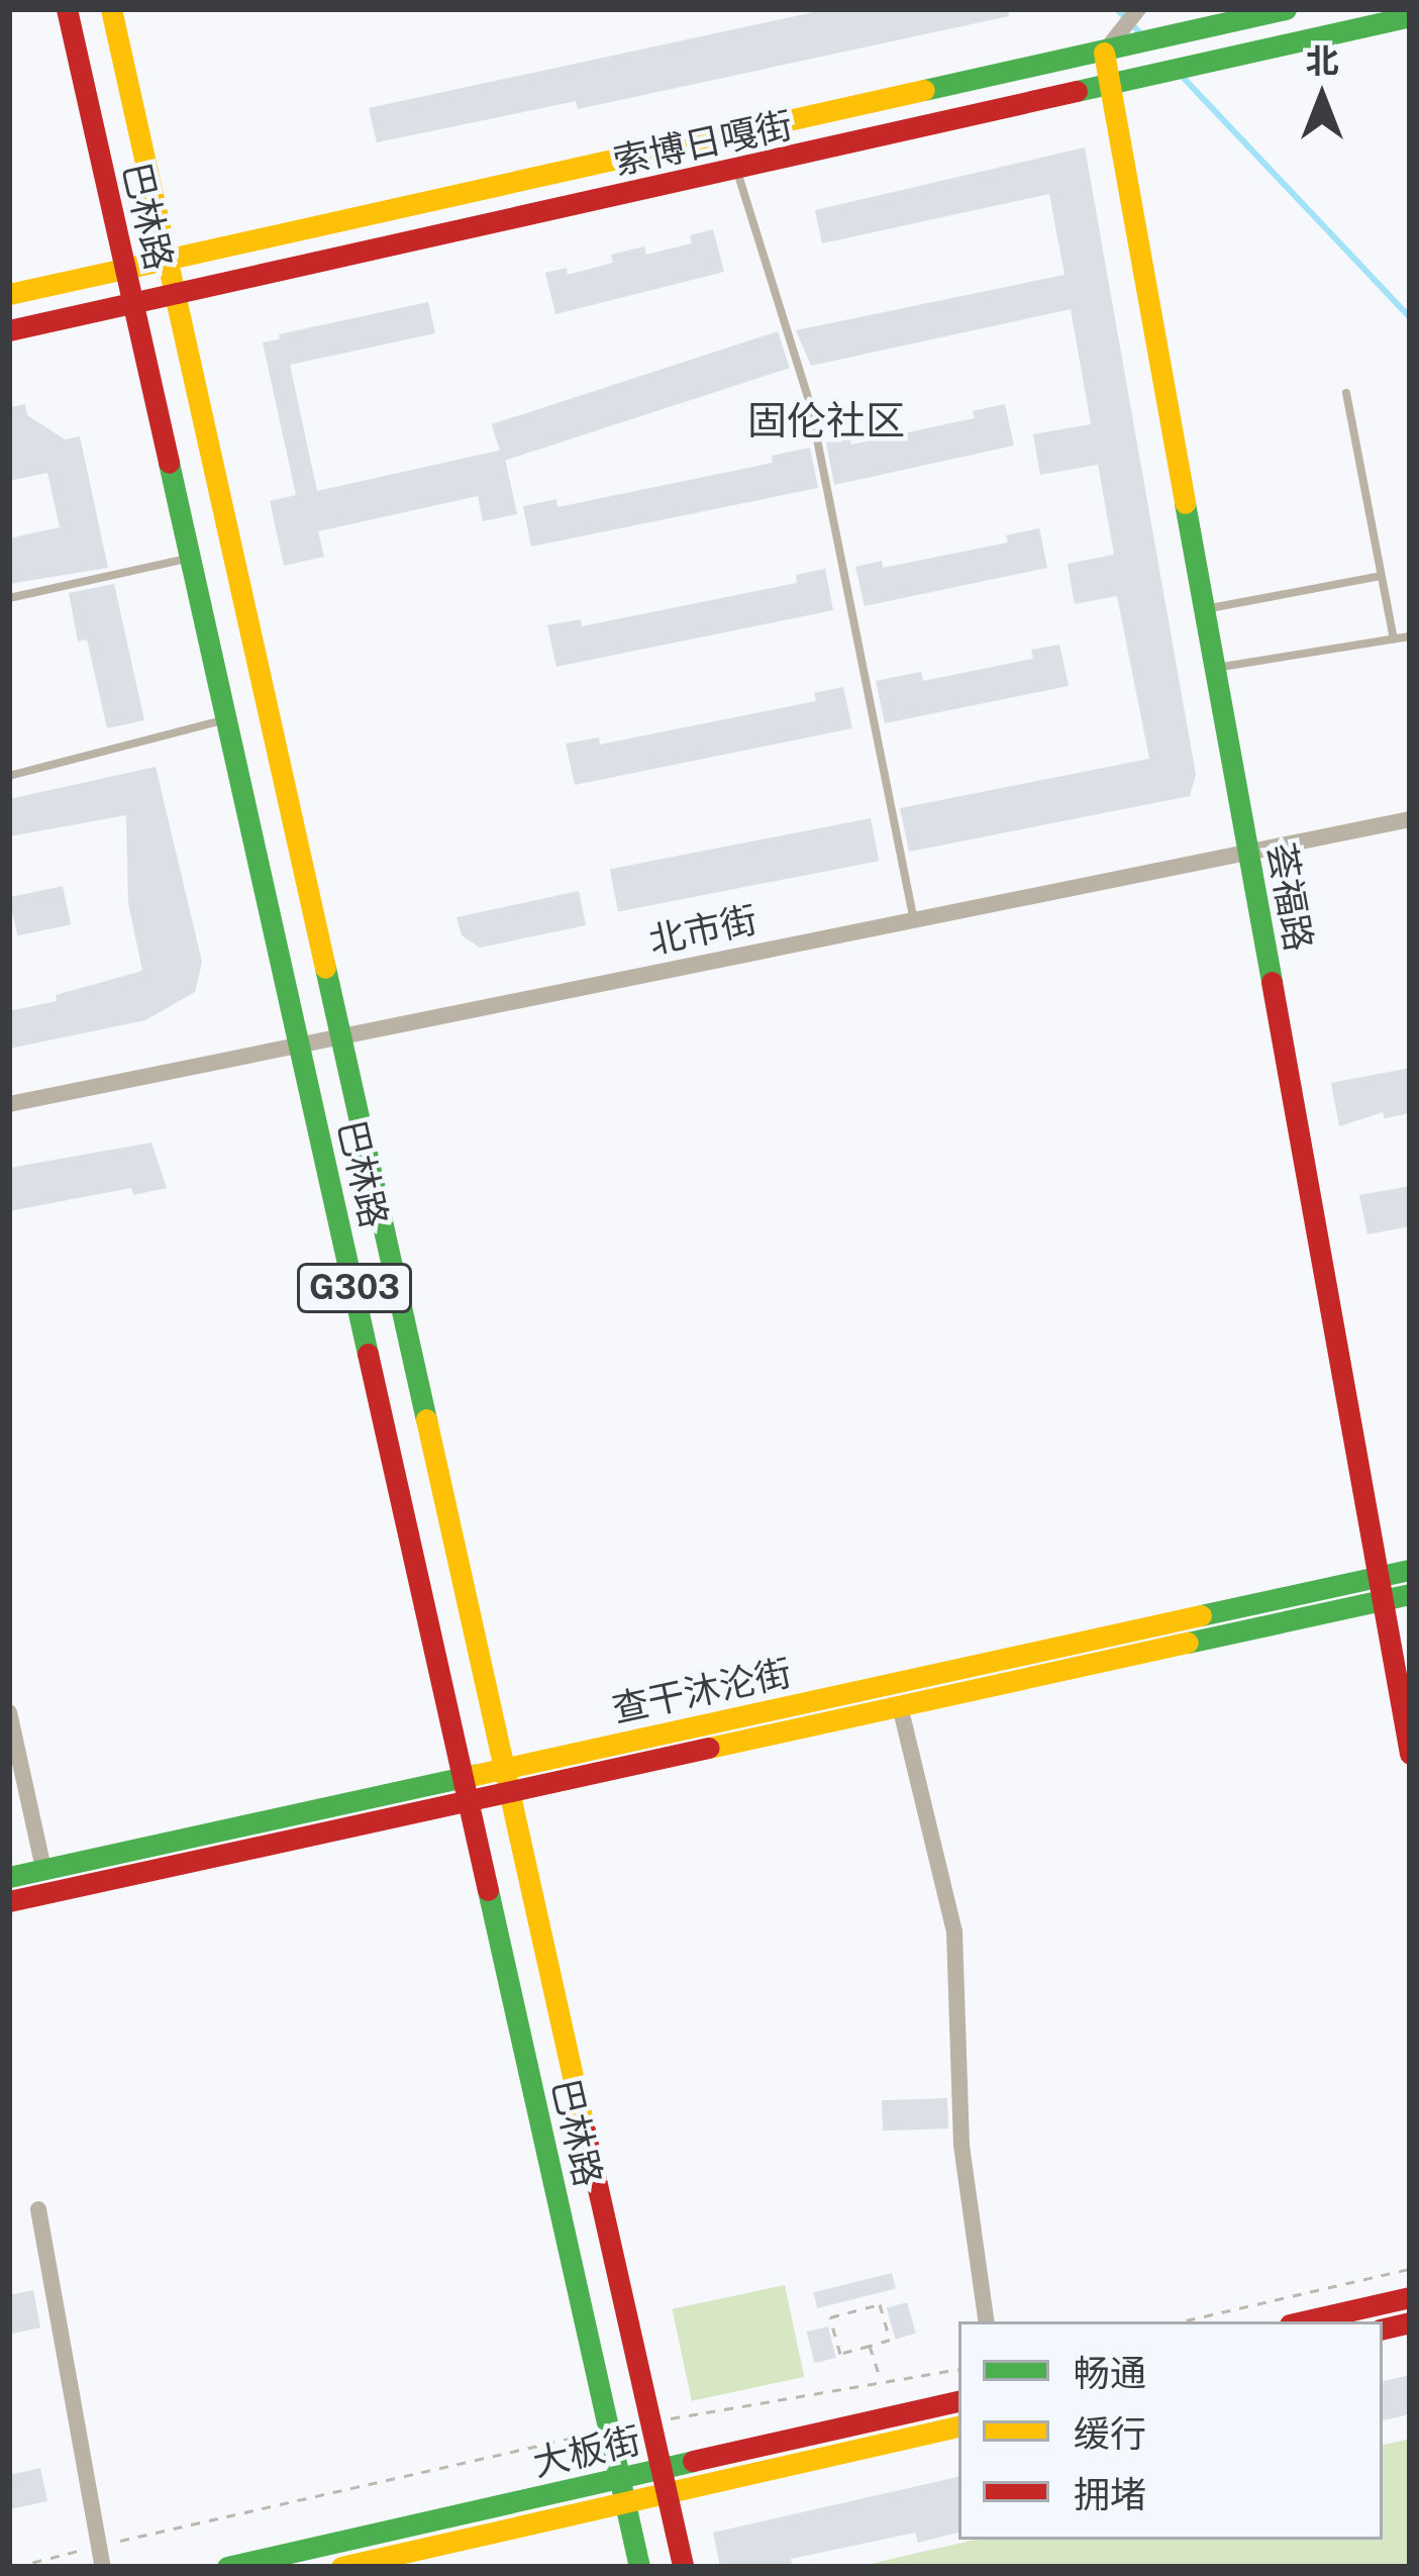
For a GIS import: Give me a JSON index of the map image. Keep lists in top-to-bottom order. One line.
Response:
{"streets":{"main road":["索博日嘎街","巴林路","荟福路","G303","查干沐沦街","大板街"],"street":["北市街"]},"crossings":[["索博日嘎街","巴林路"],["索博日嘎街","荟福路"],["巴林路","北市街"],["巴林路","查干沐沦街"],["巴林路","大板街"],["荟福路","北市街"],["荟福路","查干沐沦街"]],"districts":["固伦社区"],"legend":["畅通","缓行","拥堵"],"north":"top"}
